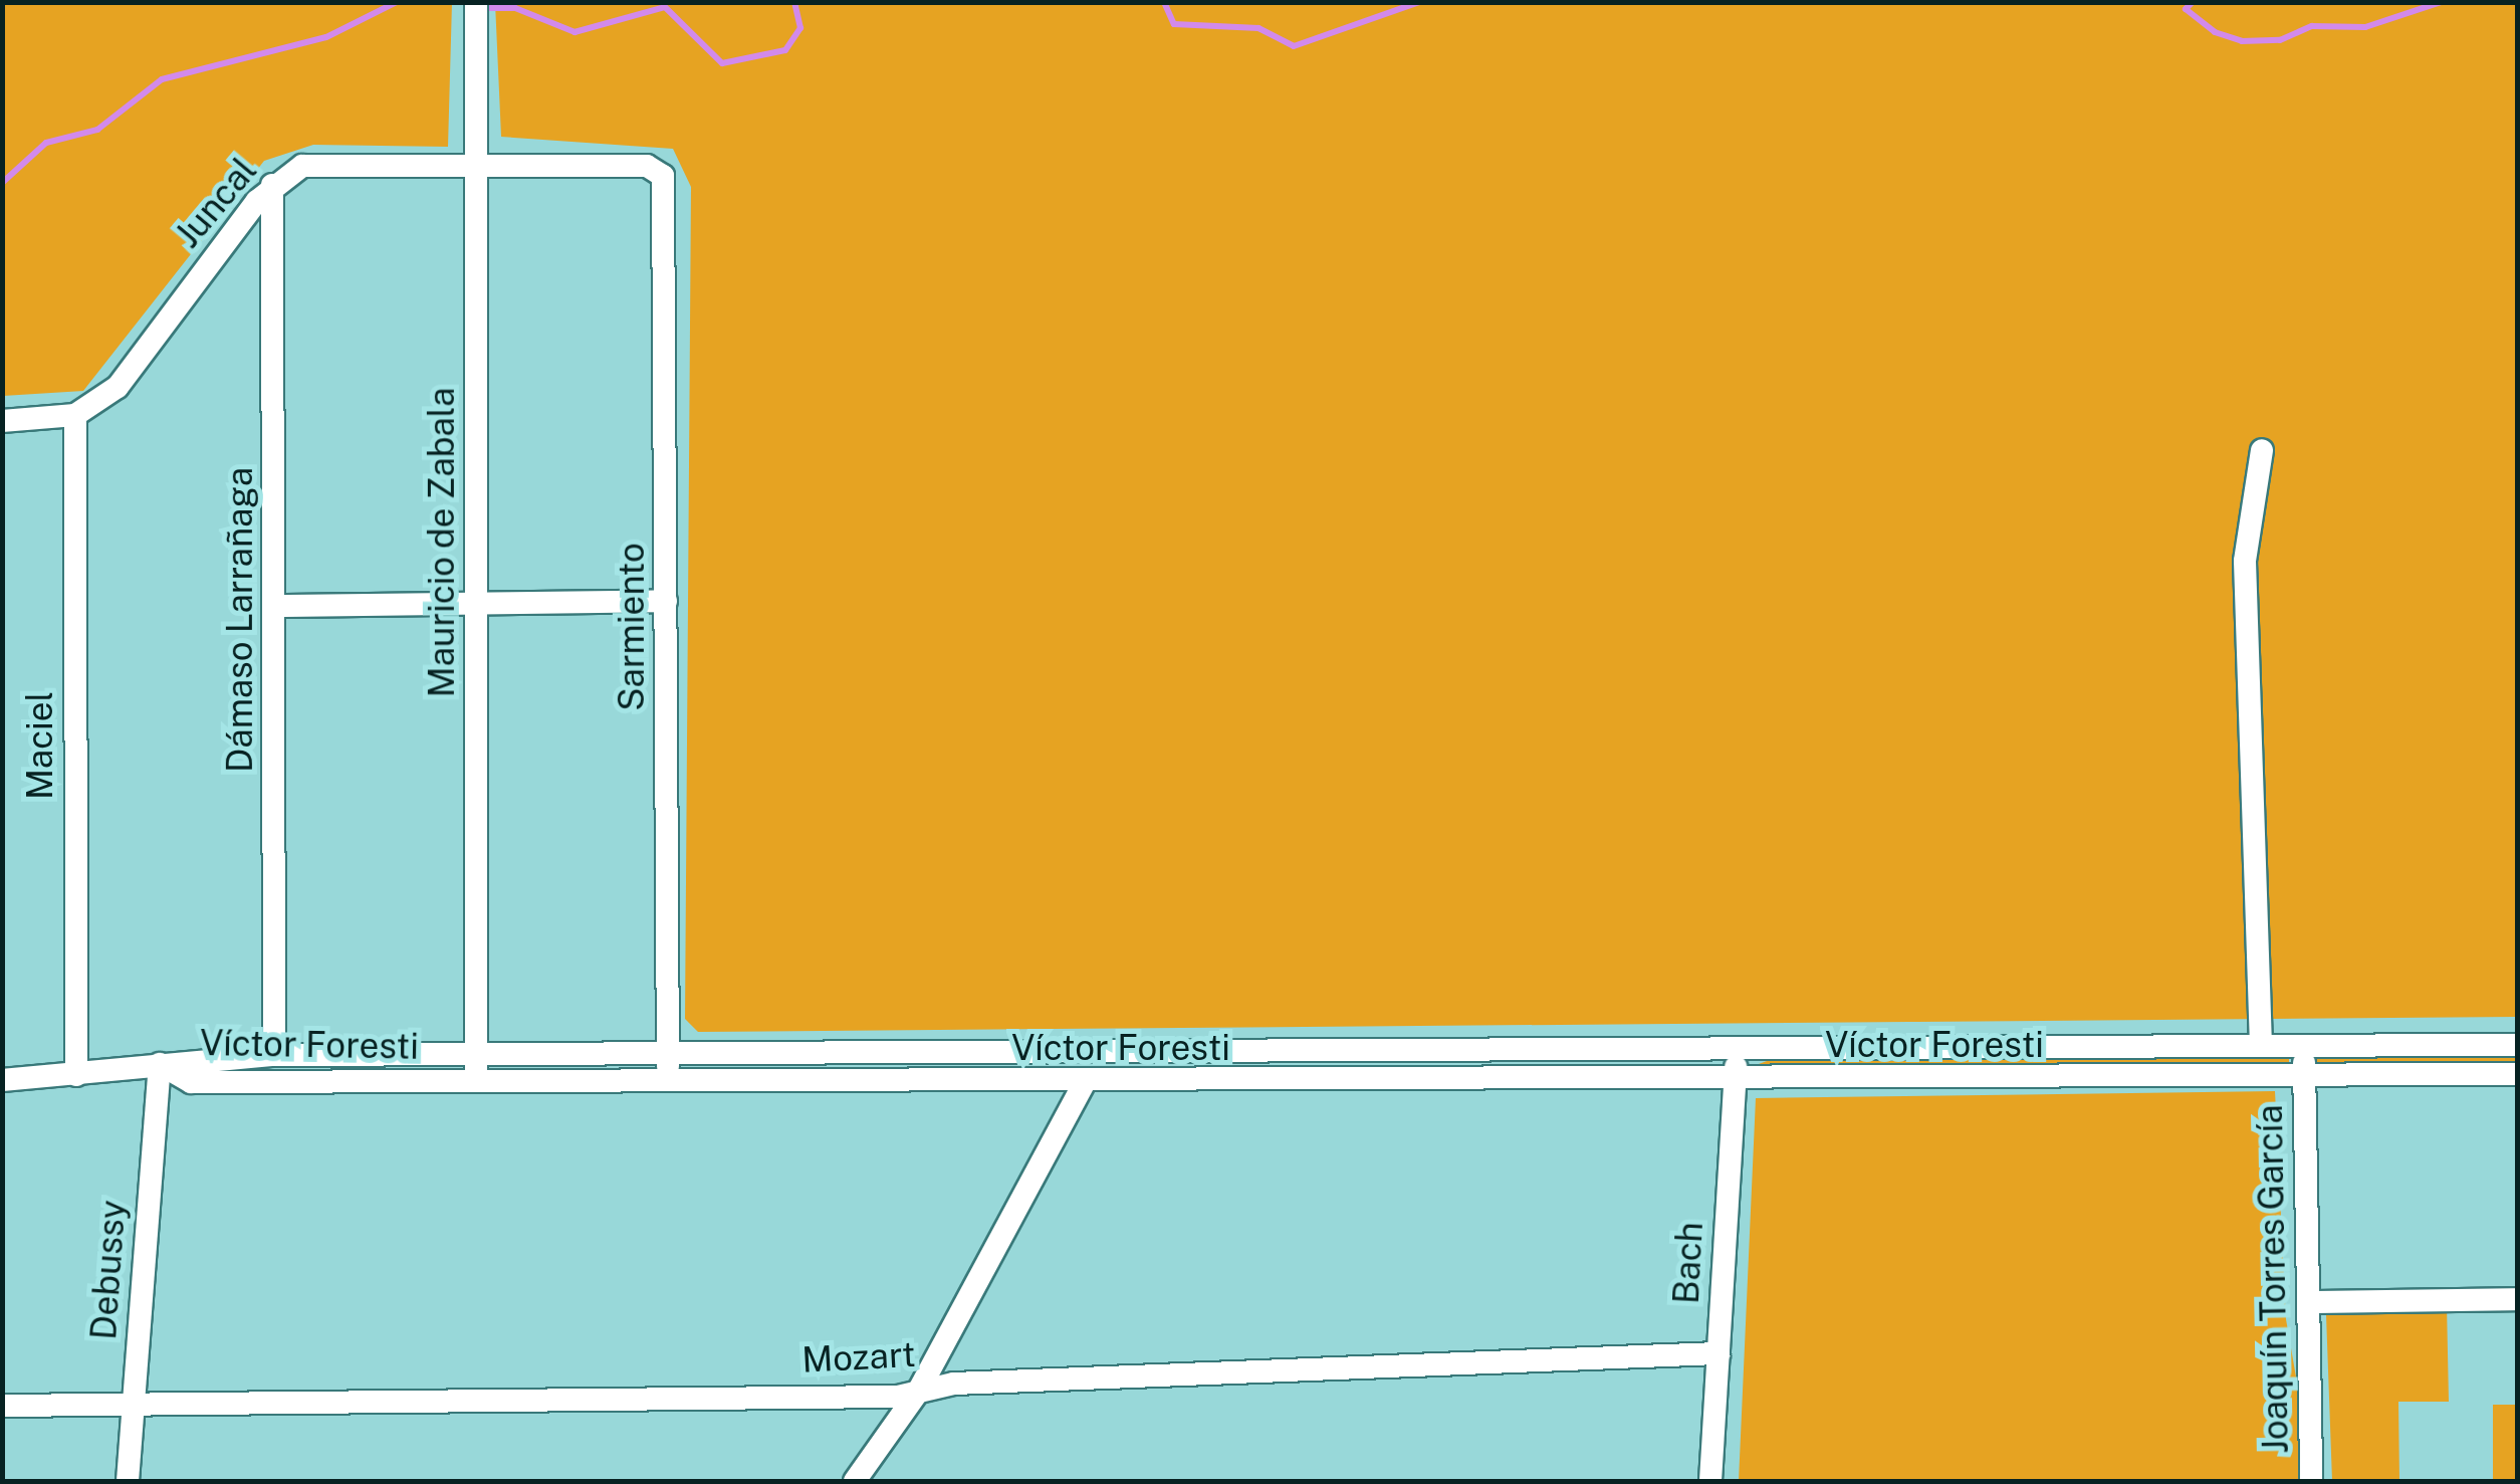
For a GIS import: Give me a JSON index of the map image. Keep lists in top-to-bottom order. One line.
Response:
{"streets":{"street":["Juncal","Mauricio de Zabala","Dámaso Larrañaga","Sarmiento","Maciel","Víctor Foresti","Bach","Debussy","Joaquín Torres García","Mozart"]},"crossings":[["Juncal","Mauricio de Zabala"],["Juncal","Dámaso Larrañaga"],["Juncal","Sarmiento"],["Juncal","Maciel"],["Mauricio de Zabala","Víctor Foresti"],["Dámaso Larrañaga","Víctor Foresti"],["Sarmiento","Víctor Foresti"],["Víctor Foresti","Bach"],["Víctor Foresti","Debussy"],["Víctor Foresti","Joaquín Torres García"],["Bach","Mozart"],["Debussy","Mozart"]]}
